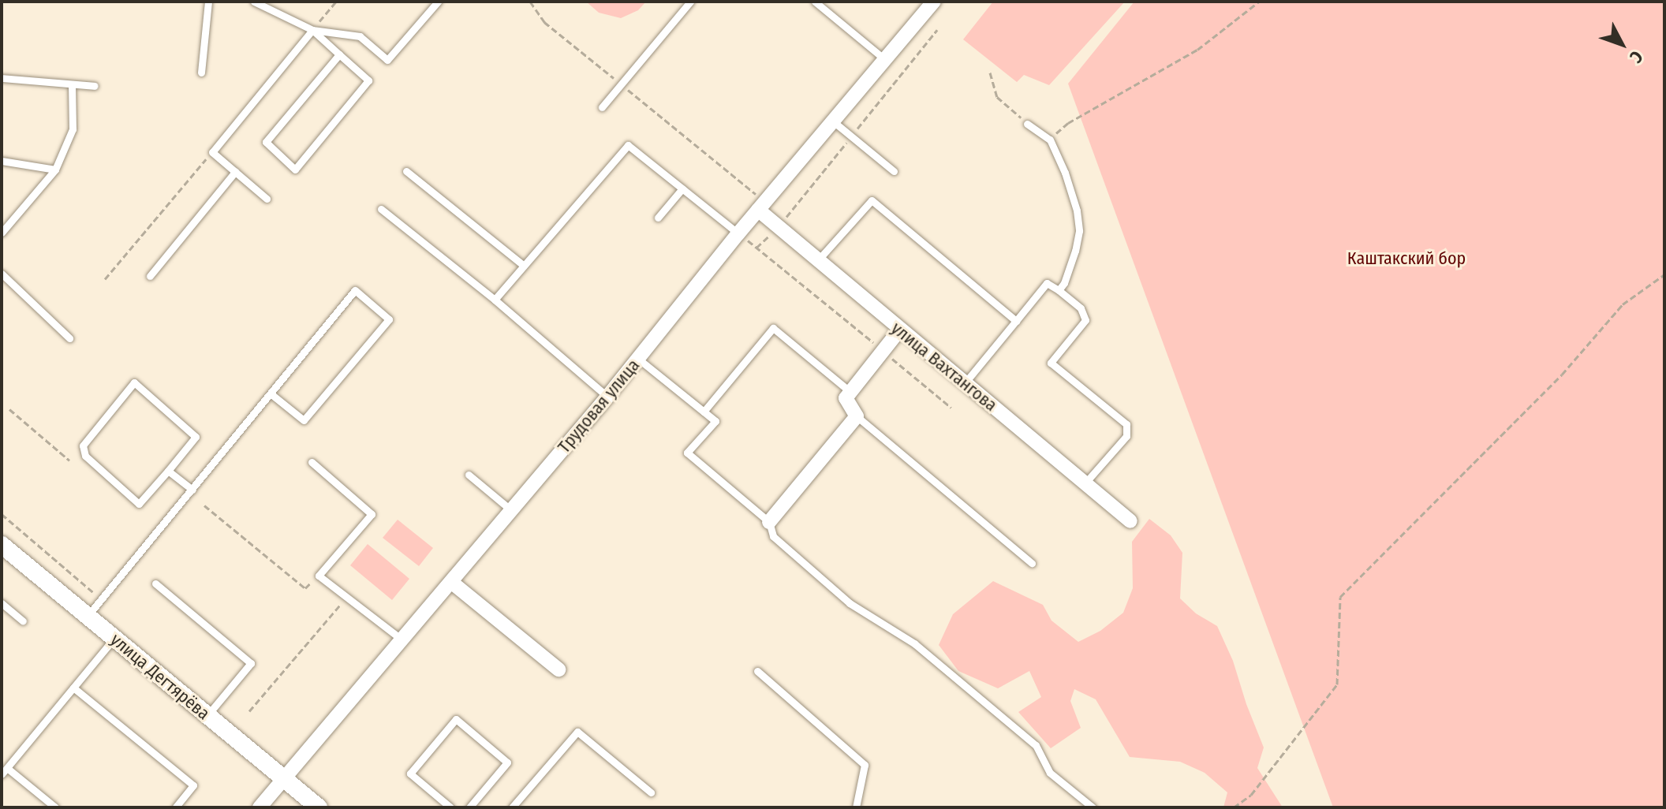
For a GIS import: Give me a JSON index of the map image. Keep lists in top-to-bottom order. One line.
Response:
{"streets":{"street":["улица Вахтангова","Трудовая улица","улица Дегтярёва"]},"crossings":[["улица Вахтангова","Трудовая улица"],["Трудовая улица","улица Дегтярёва"]],"parks":["Каштакский бор"],"north":"bottom right"}
